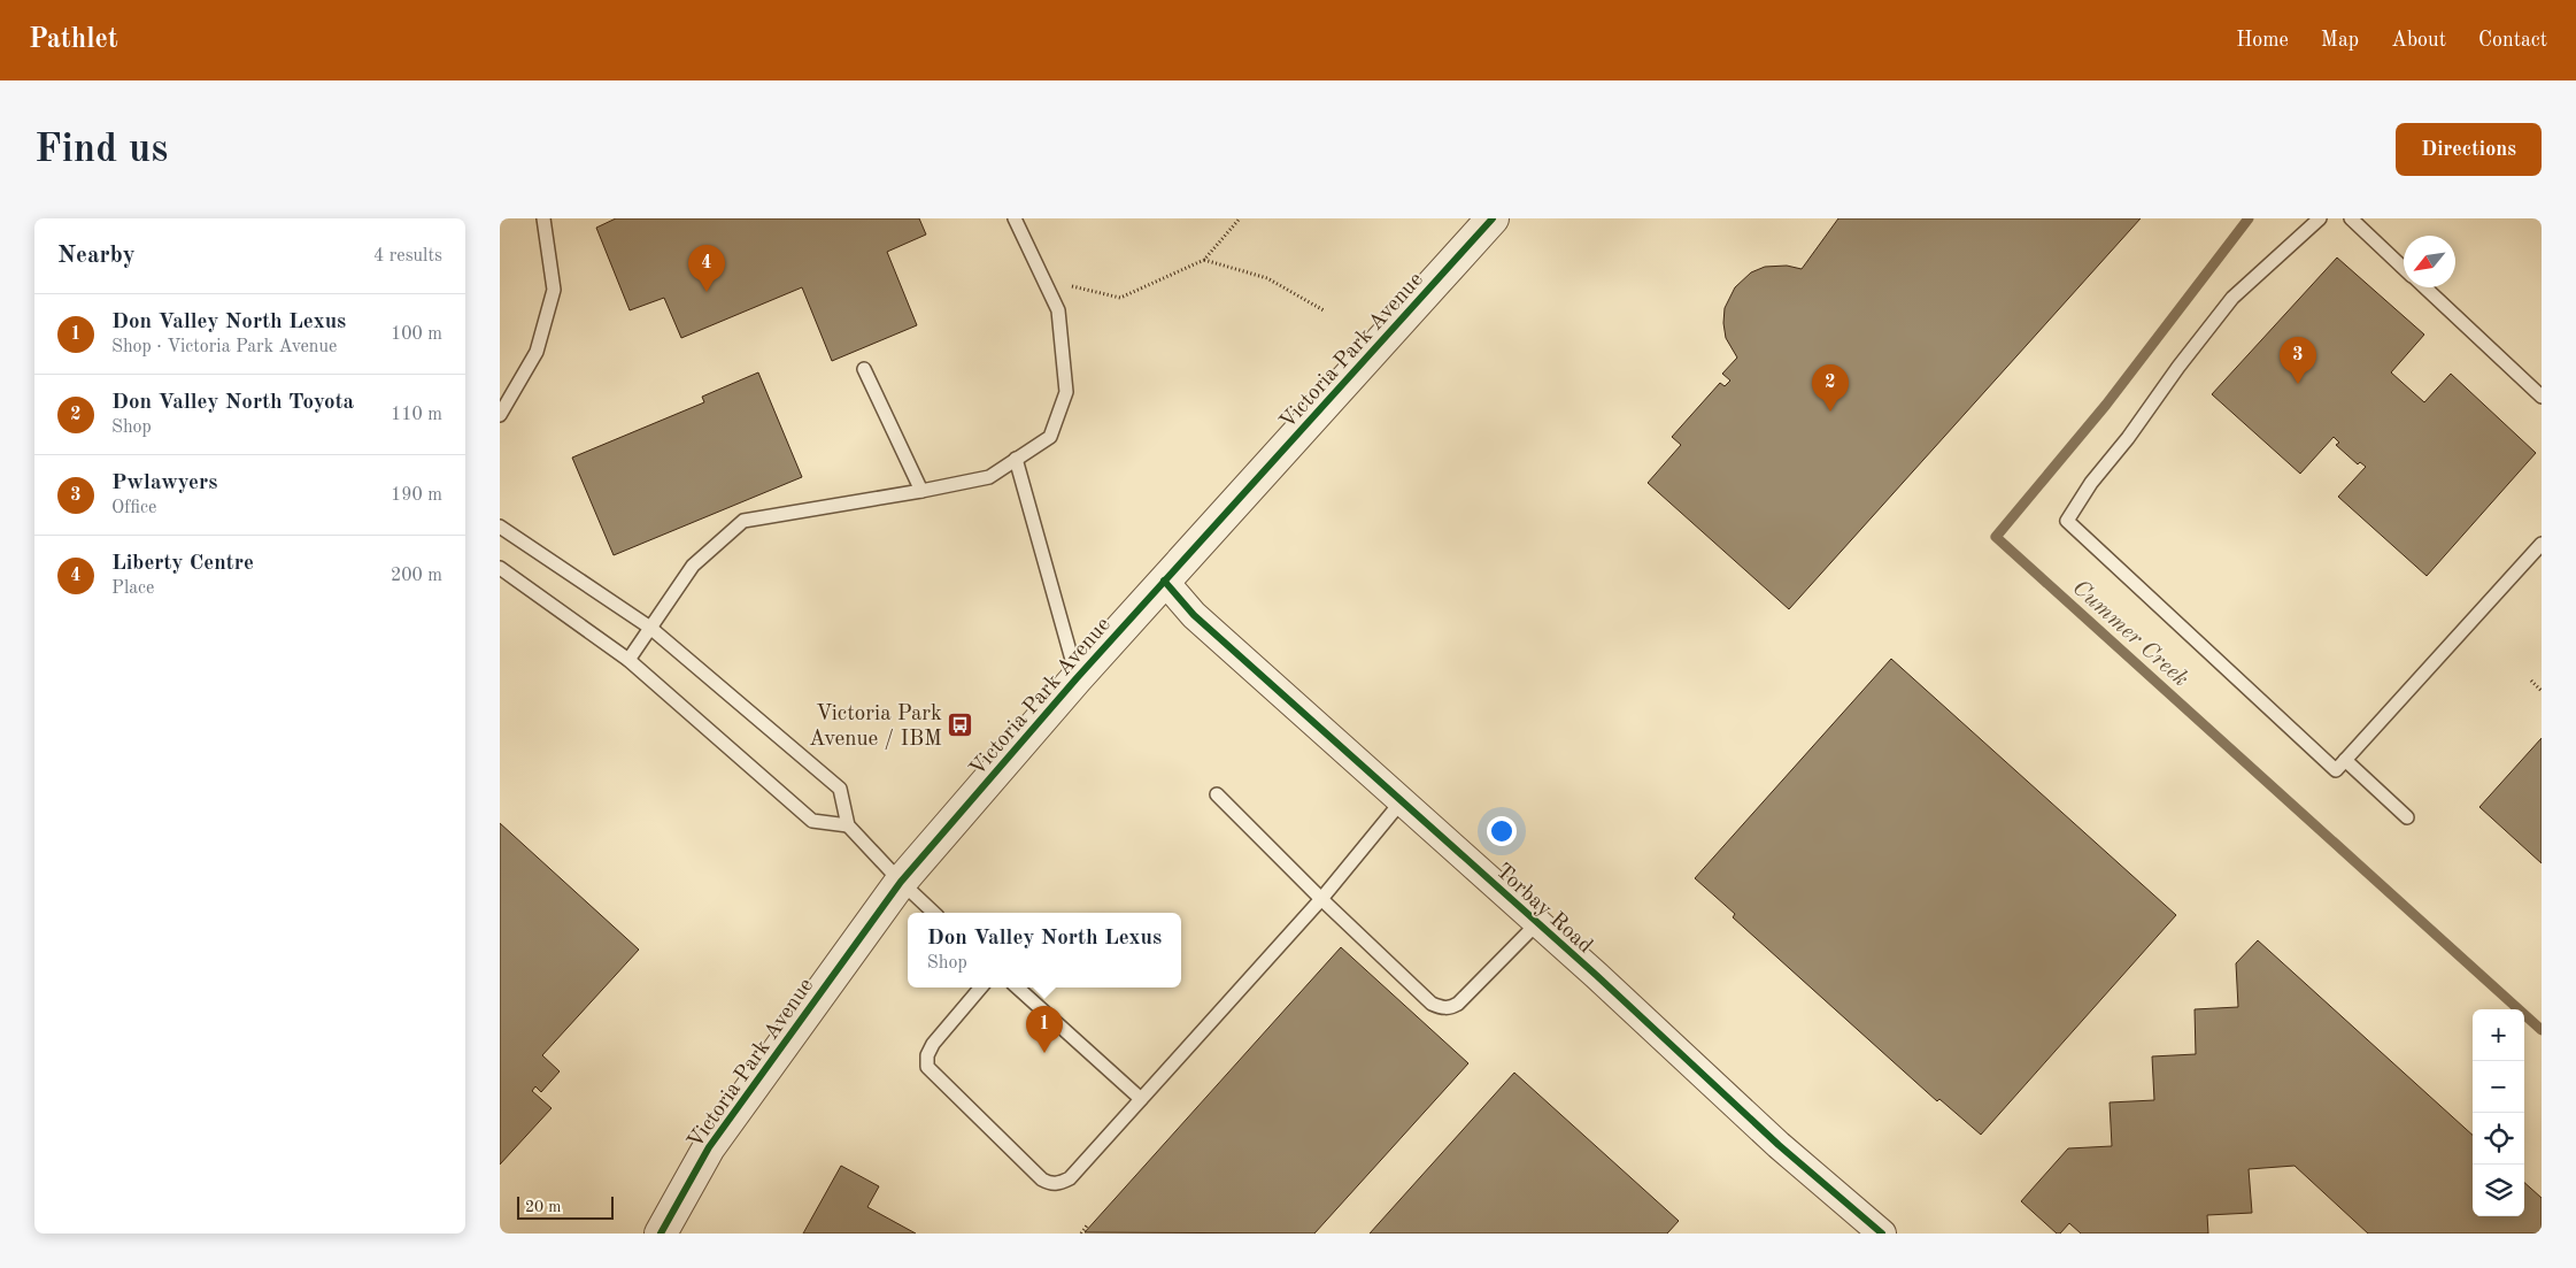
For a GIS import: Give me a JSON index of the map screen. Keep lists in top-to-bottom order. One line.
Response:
{"streets":{"street":["Victoria Park Avenue","Torbay Road"]},"crossings":[["Victoria Park Avenue","Torbay Road"]],"water":["Cummer Creek"],"places":{"bus stop":["Victoria Park Avenue / IBM"]},"scale_bar":"20 m","north":"bottom left","page":{"header":"Pathlet","nav":["Home","Map","About","Contact"],"buttons":"Directions","title":"Find us","heading":["Nearby","4 results"],"pins":["4","3","2","1"],"list":[{"mark":"1","name":"Don Valley North Lexus","note":"Shop · Victoria Park Avenue","value":"100 m"},{"mark":"2","name":"Don Valley North Toyota","note":"Shop","value":"110 m"},{"mark":"3","name":"Pwlawyers","note":"Office","value":"190 m"},{"mark":"4","name":"Liberty Centre","note":"Place","value":"200 m"}],"popup":["Don Valley North Lexus","Shop"],"map_buttons":["+","−"],"scale":"20 m"}}
